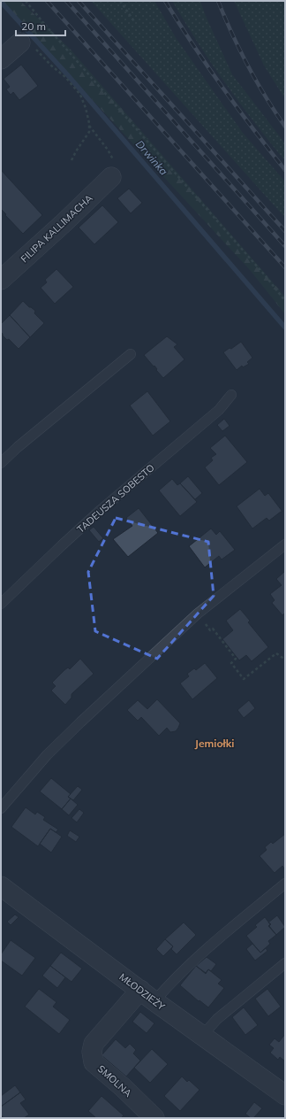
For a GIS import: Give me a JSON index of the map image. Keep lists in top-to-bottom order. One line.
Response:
{"streets":{"street":["FILIPA KALLIMACHA","MŁODZIEŻY","SMOLNA"],"lane":["TADEUSZA SOBESTO"]},"crossings":[["MŁODZIEŻY","SMOLNA"]],"districts":["Jemiołki"],"water":["Drwinka"],"scale_bar":"20 m"}
